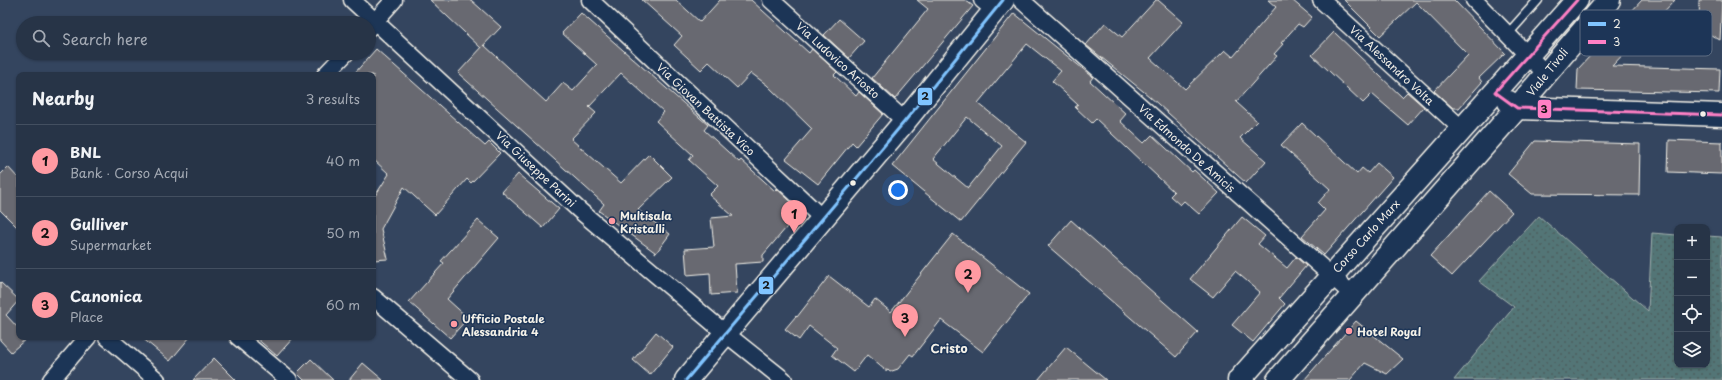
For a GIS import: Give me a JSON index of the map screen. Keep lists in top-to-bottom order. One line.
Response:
{"streets":{"main road":["Viale Tivoli","Corso Carlo Marx"],"street":["Via Ludovico Ariosto","Via Alessandro Volta","Via Giovan Battista Vico","Via Edmondo De Amicis","Via Giuseppe Parini"]},"crossings":[["Via Alessandro Volta","Corso Carlo Marx"],["Via Edmondo De Amicis","Corso Carlo Marx"]],"districts":["Cristo"],"places":["Multisala Kristalli","Ufficio Postale Alessandria 4","Hotel Royal"],"lines":["transit line 2","transit line 3"],"legend":["2","3"],"page":{"search":"Search here","heading":["Nearby","3 results"],"list":[{"mark":"1","name":"BNL","note":"Bank · Corso Acqui","value":"40 m"},{"mark":"2","name":"Gulliver","note":"Supermarket","value":"50 m"},{"mark":"3","name":"Canonica","note":"Place","value":"60 m"}],"pins":["1","2","3"],"map_buttons":["+","−"]}}
